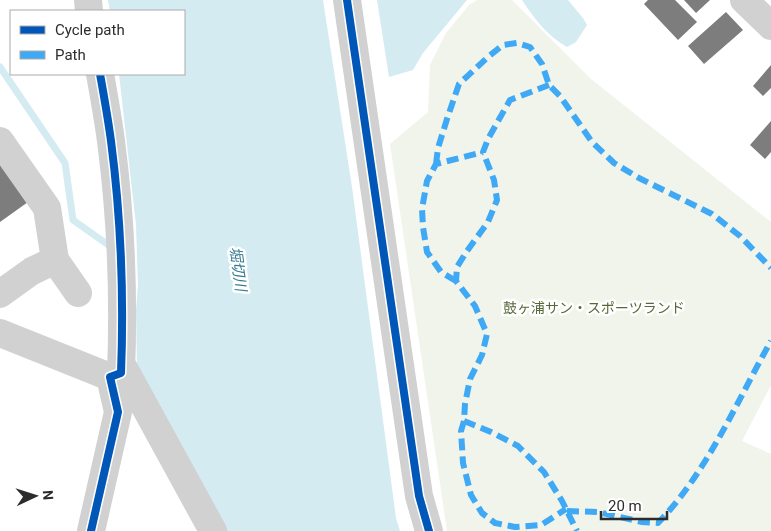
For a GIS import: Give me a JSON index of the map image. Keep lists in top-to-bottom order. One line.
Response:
{"water":["堀切川"],"parks":["鼓ヶ浦サン・スポーツランド"],"legend":["Cycle path","Path"],"scale_bar":"20 m","north":"right"}
